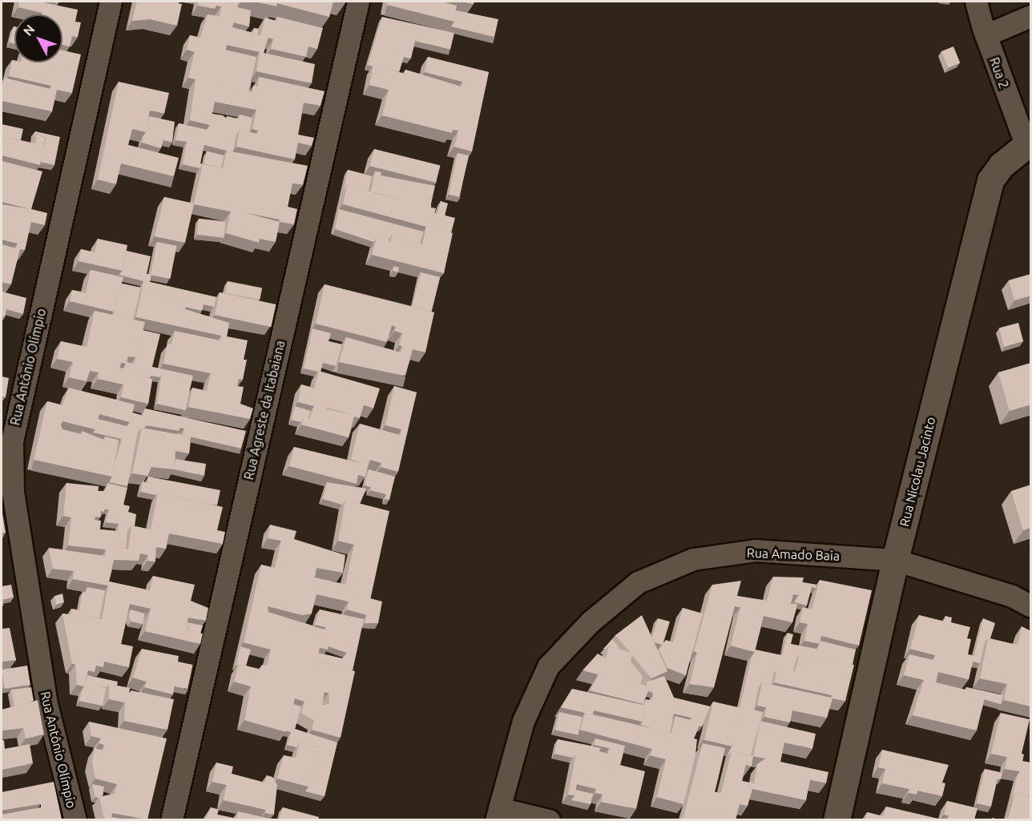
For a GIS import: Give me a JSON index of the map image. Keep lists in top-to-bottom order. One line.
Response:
{"streets":{"street":["Rua 2","Rua Antônio Olímpio","Rua Agreste da Itabaiana","Rua Nicolau Jacinto","Rua Amado Baia"]},"crossings":[["Rua 2","Rua Nicolau Jacinto"],["Rua Nicolau Jacinto","Rua Amado Baia"]],"north":"top left"}
